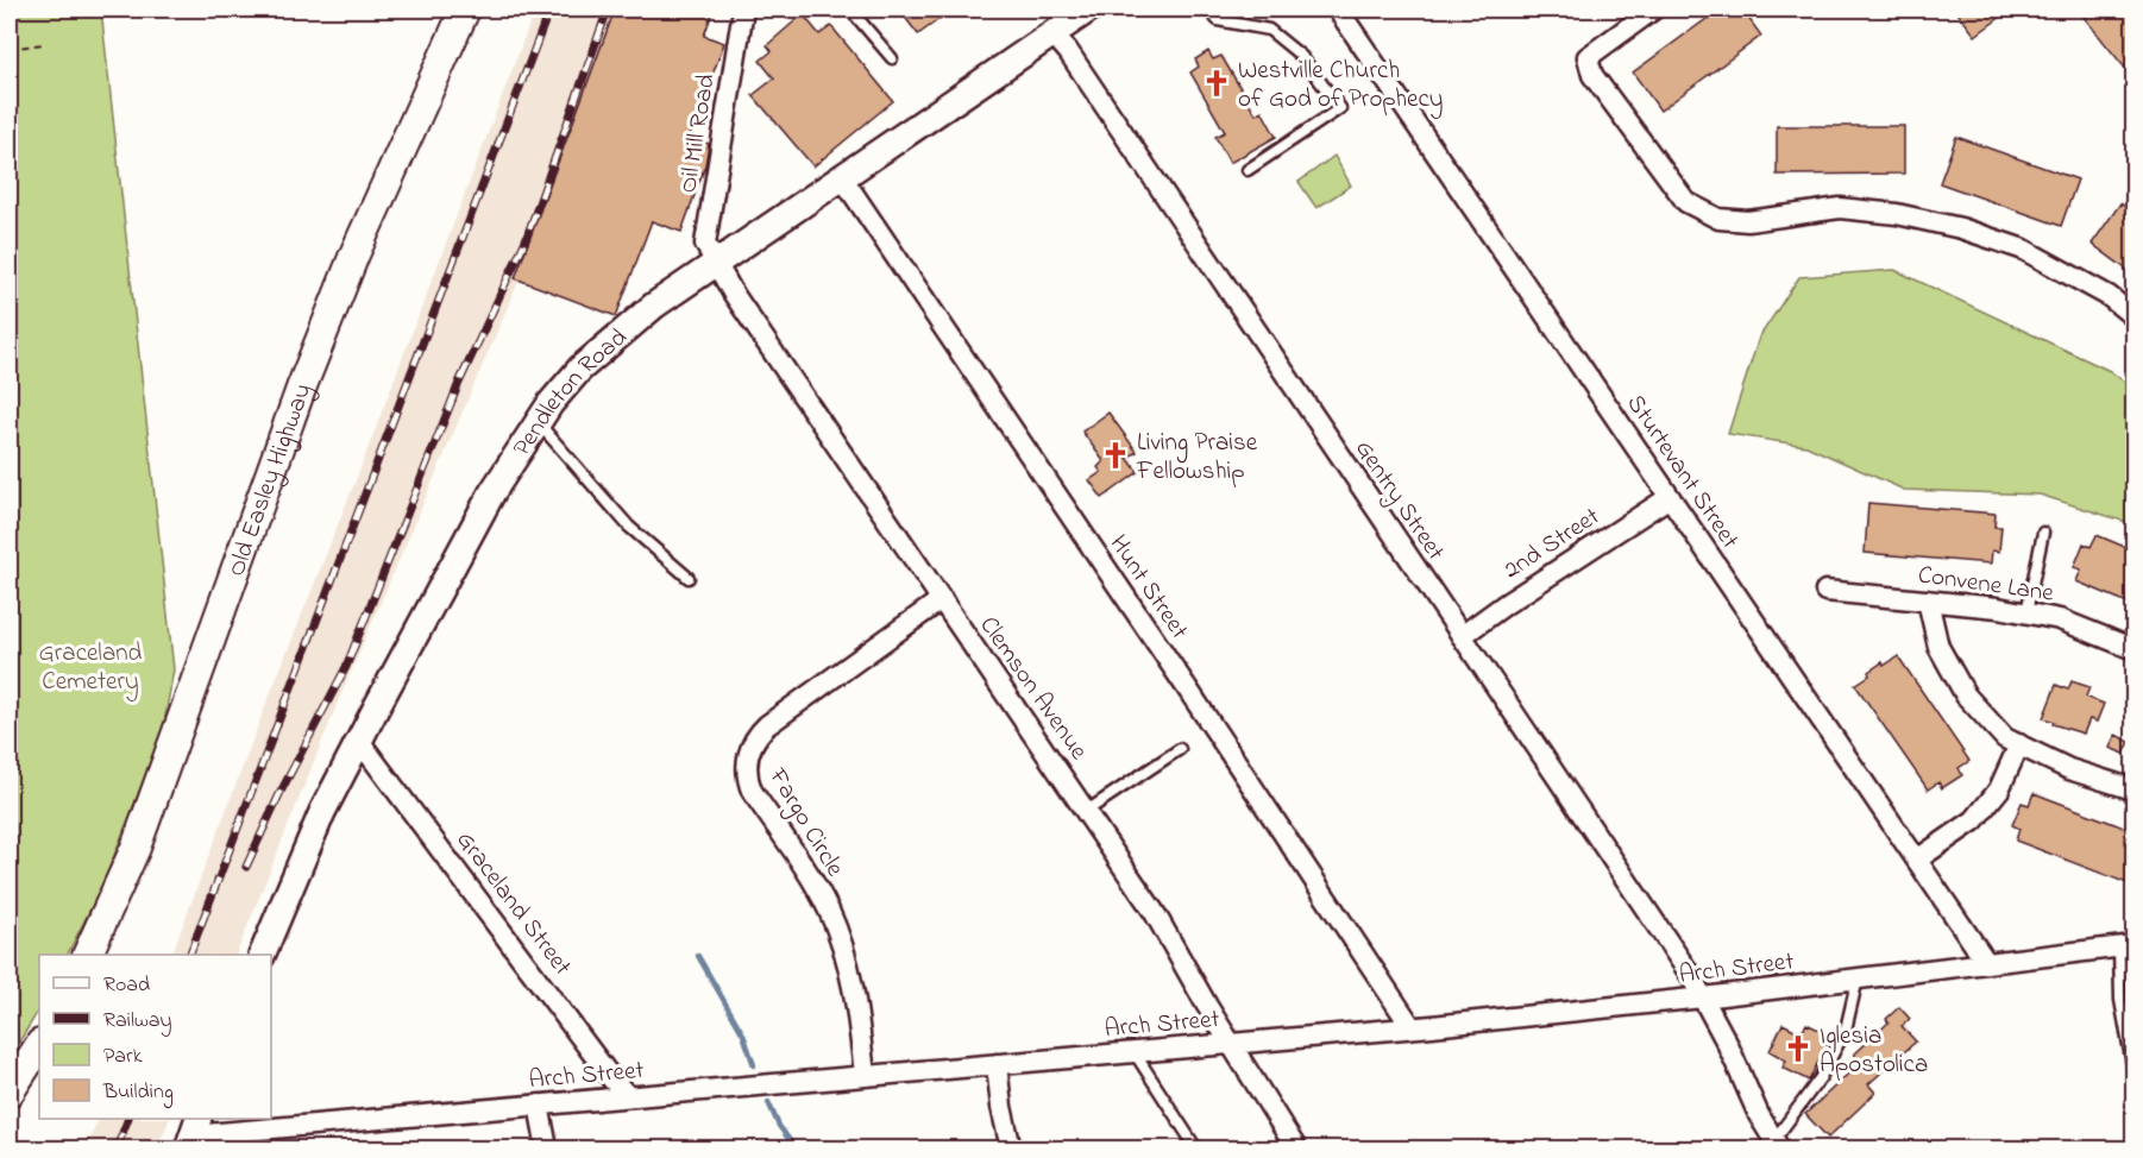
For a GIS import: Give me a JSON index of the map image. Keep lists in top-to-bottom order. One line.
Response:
{"streets":{"main road":["Old Easley Highway"],"street":["Oil Mill Road","Pendleton Road","Sturtevant Street","Gentry Street","2nd Street","Convene Lane","Hunt Street","Clemson Avenue","Fargo Circle","Graceland Street","Arch Street"]},"crossings":[["Oil Mill Road","Pendleton Road"],["Oil Mill Road","Clemson Avenue"],["Pendleton Road","Gentry Street"],["Pendleton Road","Hunt Street"],["Pendleton Road","Clemson Avenue"],["Pendleton Road","Graceland Street"],["Sturtevant Street","2nd Street"],["Sturtevant Street","Arch Street"],["Gentry Street","2nd Street"],["Gentry Street","Arch Street"],["Hunt Street","Arch Street"],["Clemson Avenue","Fargo Circle"],["Clemson Avenue","Arch Street"],["Fargo Circle","Arch Street"],["Graceland Street","Arch Street"]],"parks":["Graceland Cemetery"],"places":{"church":["Westville Church of God of Prophecy","Living Praise Fellowship","Iglesia Apostolica"]},"legend":["Road","Railway","Park","Building"]}
